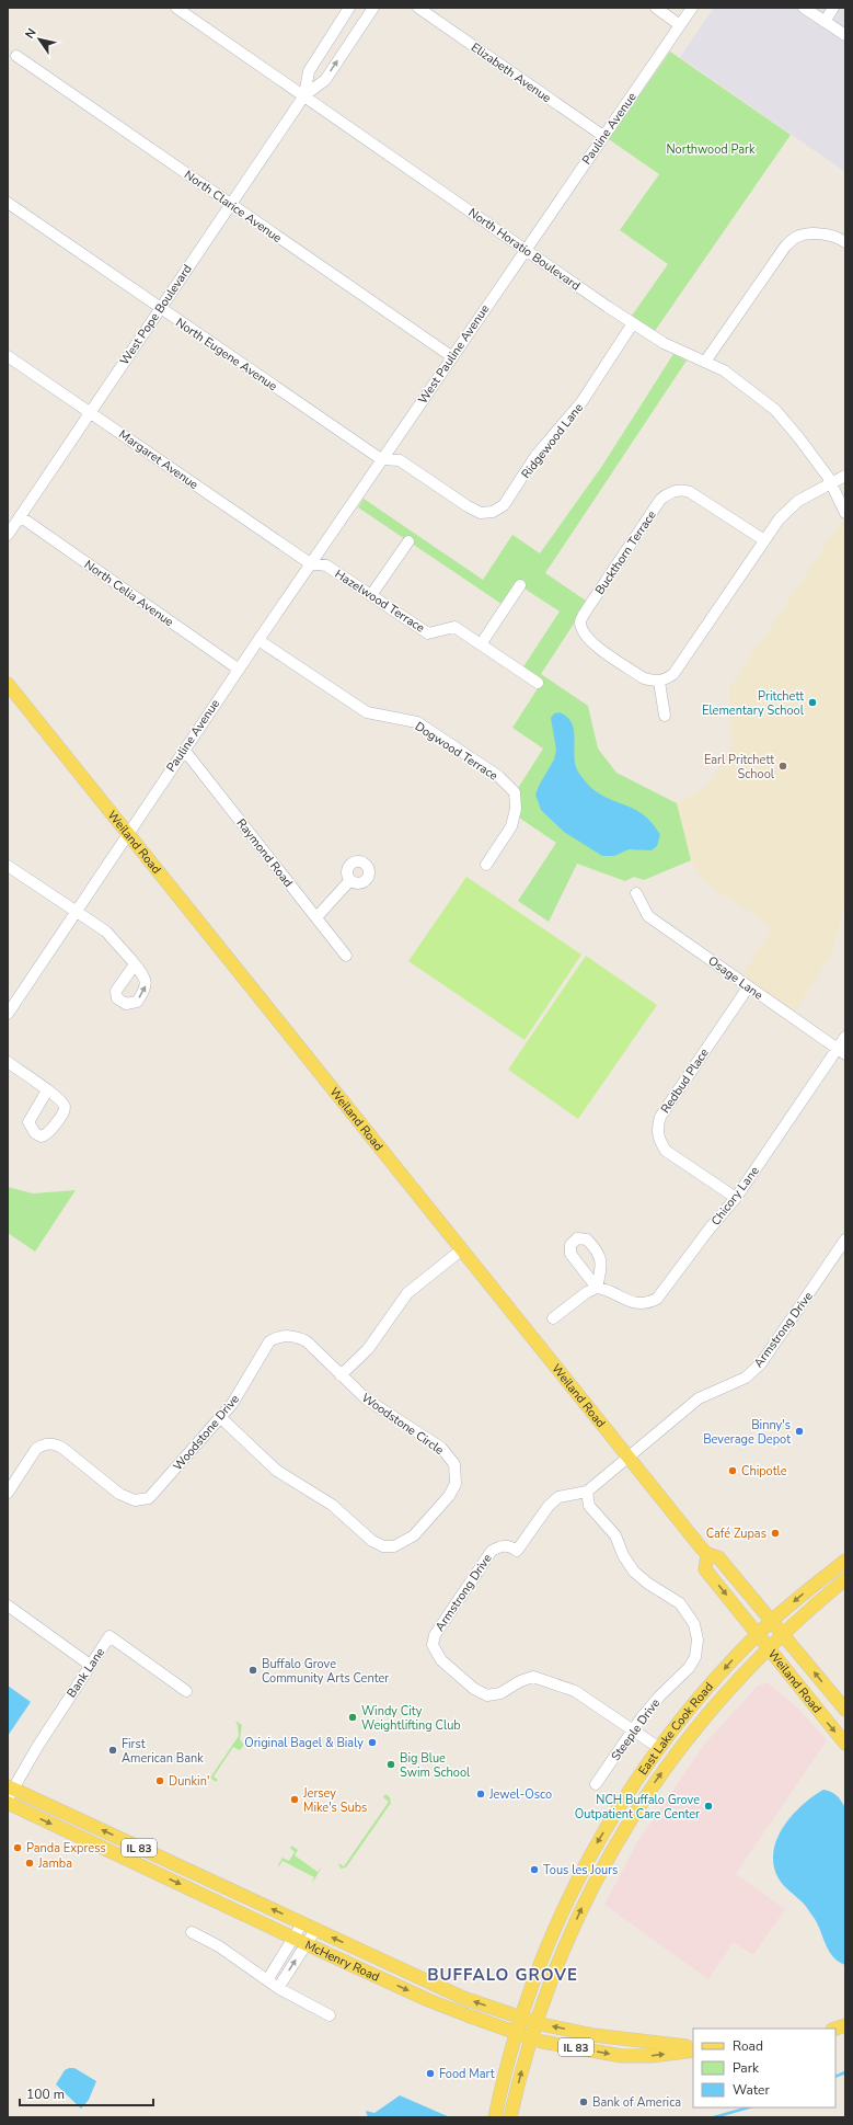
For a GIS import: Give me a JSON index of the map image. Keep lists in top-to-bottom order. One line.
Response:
{"streets":{"main road":["Weiland Road","East Lake Cook Road","IL 83","McHenry Road"],"street":["Elizabeth Avenue","Pauline Avenue","North Clarice Avenue","North Horatio Boulevard","West Pope Boulevard","North Eugene Avenue","West Pauline Avenue","Ridgewood Lane","Margaret Avenue","Buckthorn Terrace","North Celia Avenue","Hazelwood Terrace","Dogwood Terrace","Raymond Road","Osage Lane","Redbud Place","Chicory Lane","Armstrong Drive","Woodstone Circle","Woodstone Drive","Bank Lane","Steeple Drive"]},"crossings":[["Elizabeth Avenue","Pauline Avenue"],["Pauline Avenue","North Horatio Boulevard"],["Pauline Avenue","North Eugene Avenue"],["Pauline Avenue","West Pauline Avenue"],["Pauline Avenue","Ridgewood Lane"],["Pauline Avenue","Margaret Avenue"],["Pauline Avenue","North Celia Avenue"],["Pauline Avenue","Hazelwood Terrace"],["Pauline Avenue","Dogwood Terrace"],["Pauline Avenue","Weiland Road"],["Pauline Avenue","Raymond Road"],["North Clarice Avenue","West Pope Boulevard"],["North Clarice Avenue","West Pauline Avenue"],["North Horatio Boulevard","West Pope Boulevard"],["North Horatio Boulevard","West Pauline Avenue"],["North Horatio Boulevard","Ridgewood Lane"],["West Pope Boulevard","North Eugene Avenue"],["West Pope Boulevard","Margaret Avenue"],["West Pope Boulevard","North Celia Avenue"],["North Eugene Avenue","West Pauline Avenue"],["North Eugene Avenue","Ridgewood Lane"],["West Pauline Avenue","Ridgewood Lane"],["Margaret Avenue","Hazelwood Terrace"],["Weiland Road","Armstrong Drive"],["Weiland Road","East Lake Cook Road"],["Osage Lane","Redbud Place"],["Osage Lane","Chicory Lane"],["Redbud Place","Chicory Lane"],["Armstrong Drive","Steeple Drive"],["Armstrong Drive","East Lake Cook Road"],["Woodstone Circle","Woodstone Drive"],["Bank Lane","McHenry Road"],["East Lake Cook Road","McHenry Road"]],"districts":["BUFFALO GROVE"],"parks":["Northwood Park"],"places":["Pritchett Elementary School","Earl Pritchett School","Binny's Beverage Depot","Chipotle","Café Zupas","Buffalo Grove Community Arts Center","Windy City Weightlifting Club","Original Bagel & Bialy","First American Bank","Big Blue Swim School","Dunkin'","Jewel-Osco","Jersey Mike's Subs","NCH Buffalo Grove Outpatient Care Center","Panda Express","Jamba","Tous les Jours","Food Mart","Bank of America"],"legend":["Road","Park","Water"],"scale_bar":"100 m","north":"top left"}
